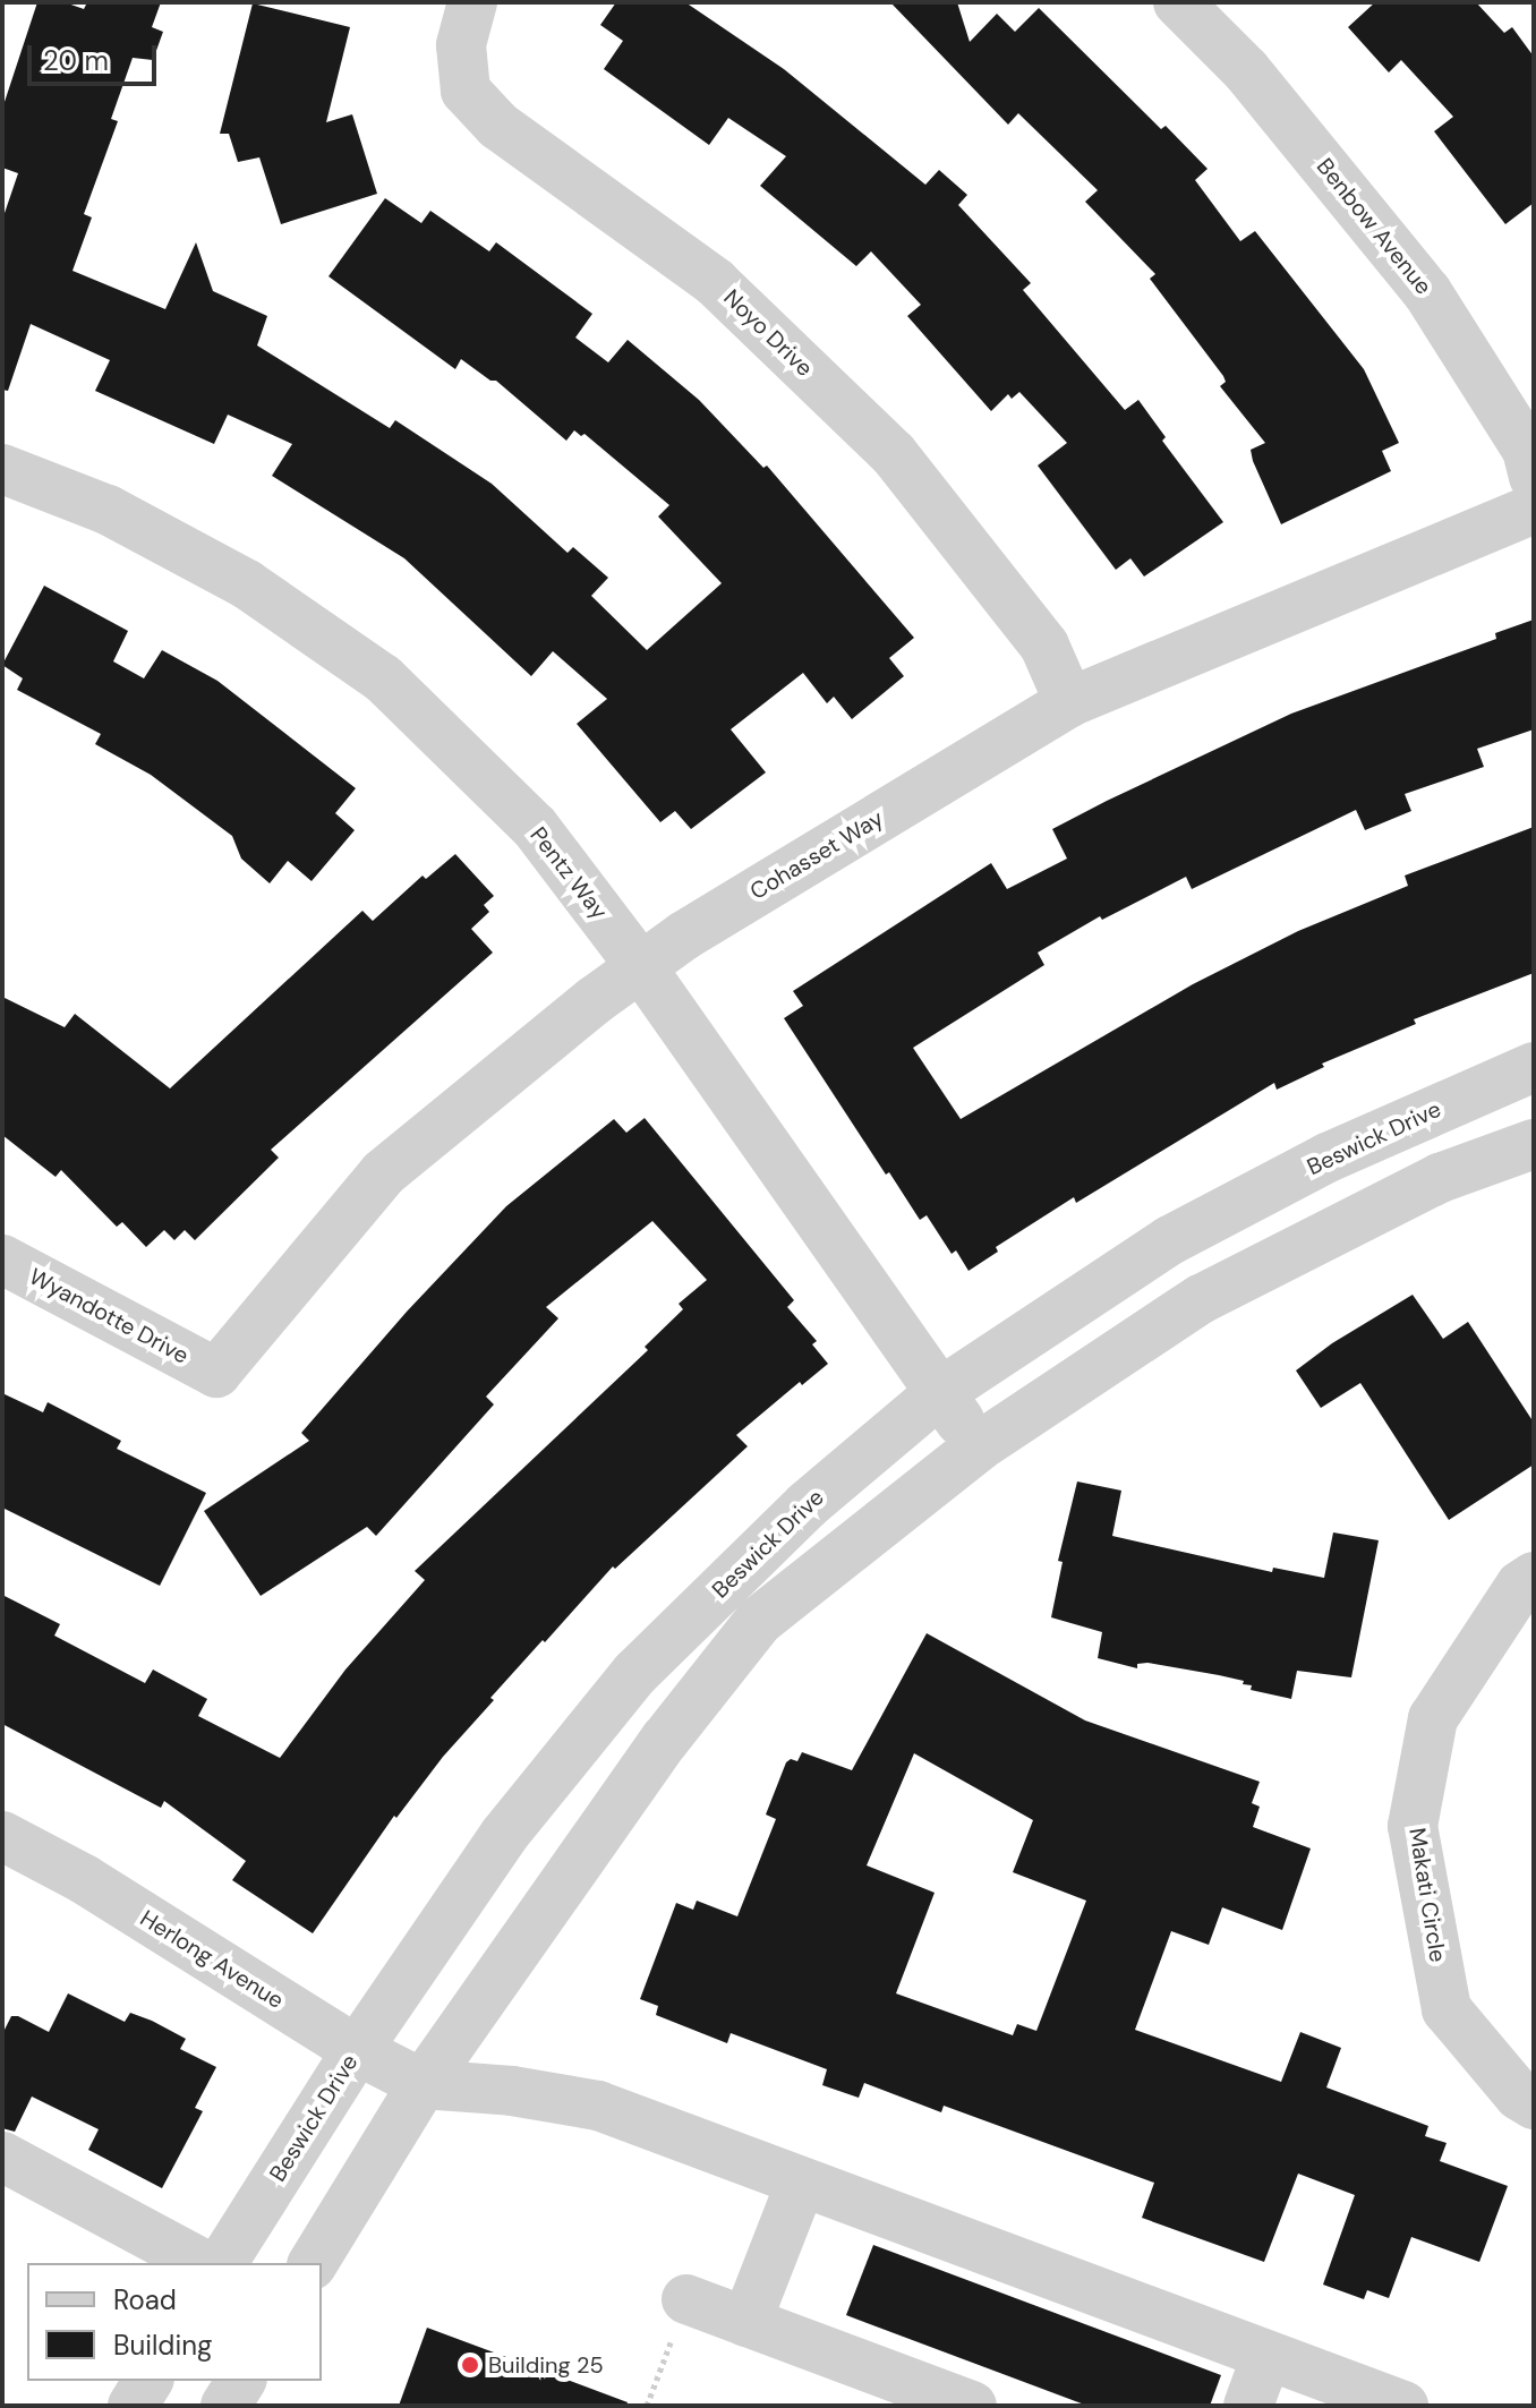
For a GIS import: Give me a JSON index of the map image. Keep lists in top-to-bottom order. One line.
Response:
{"streets":{"street":["Benbow Avenue","Noyo Drive","Cohasset Way","Pentz Way","Beswick Drive","Wyandotte Drive","Makati Circle","Herlong Avenue"]},"crossings":[["Noyo Drive","Cohasset Way"],["Cohasset Way","Pentz Way"],["Cohasset Way","Wyandotte Drive"],["Pentz Way","Beswick Drive"],["Beswick Drive","Herlong Avenue"]],"places":["Building 25"],"legend":["Road","Building"],"scale_bar":"20 m"}
